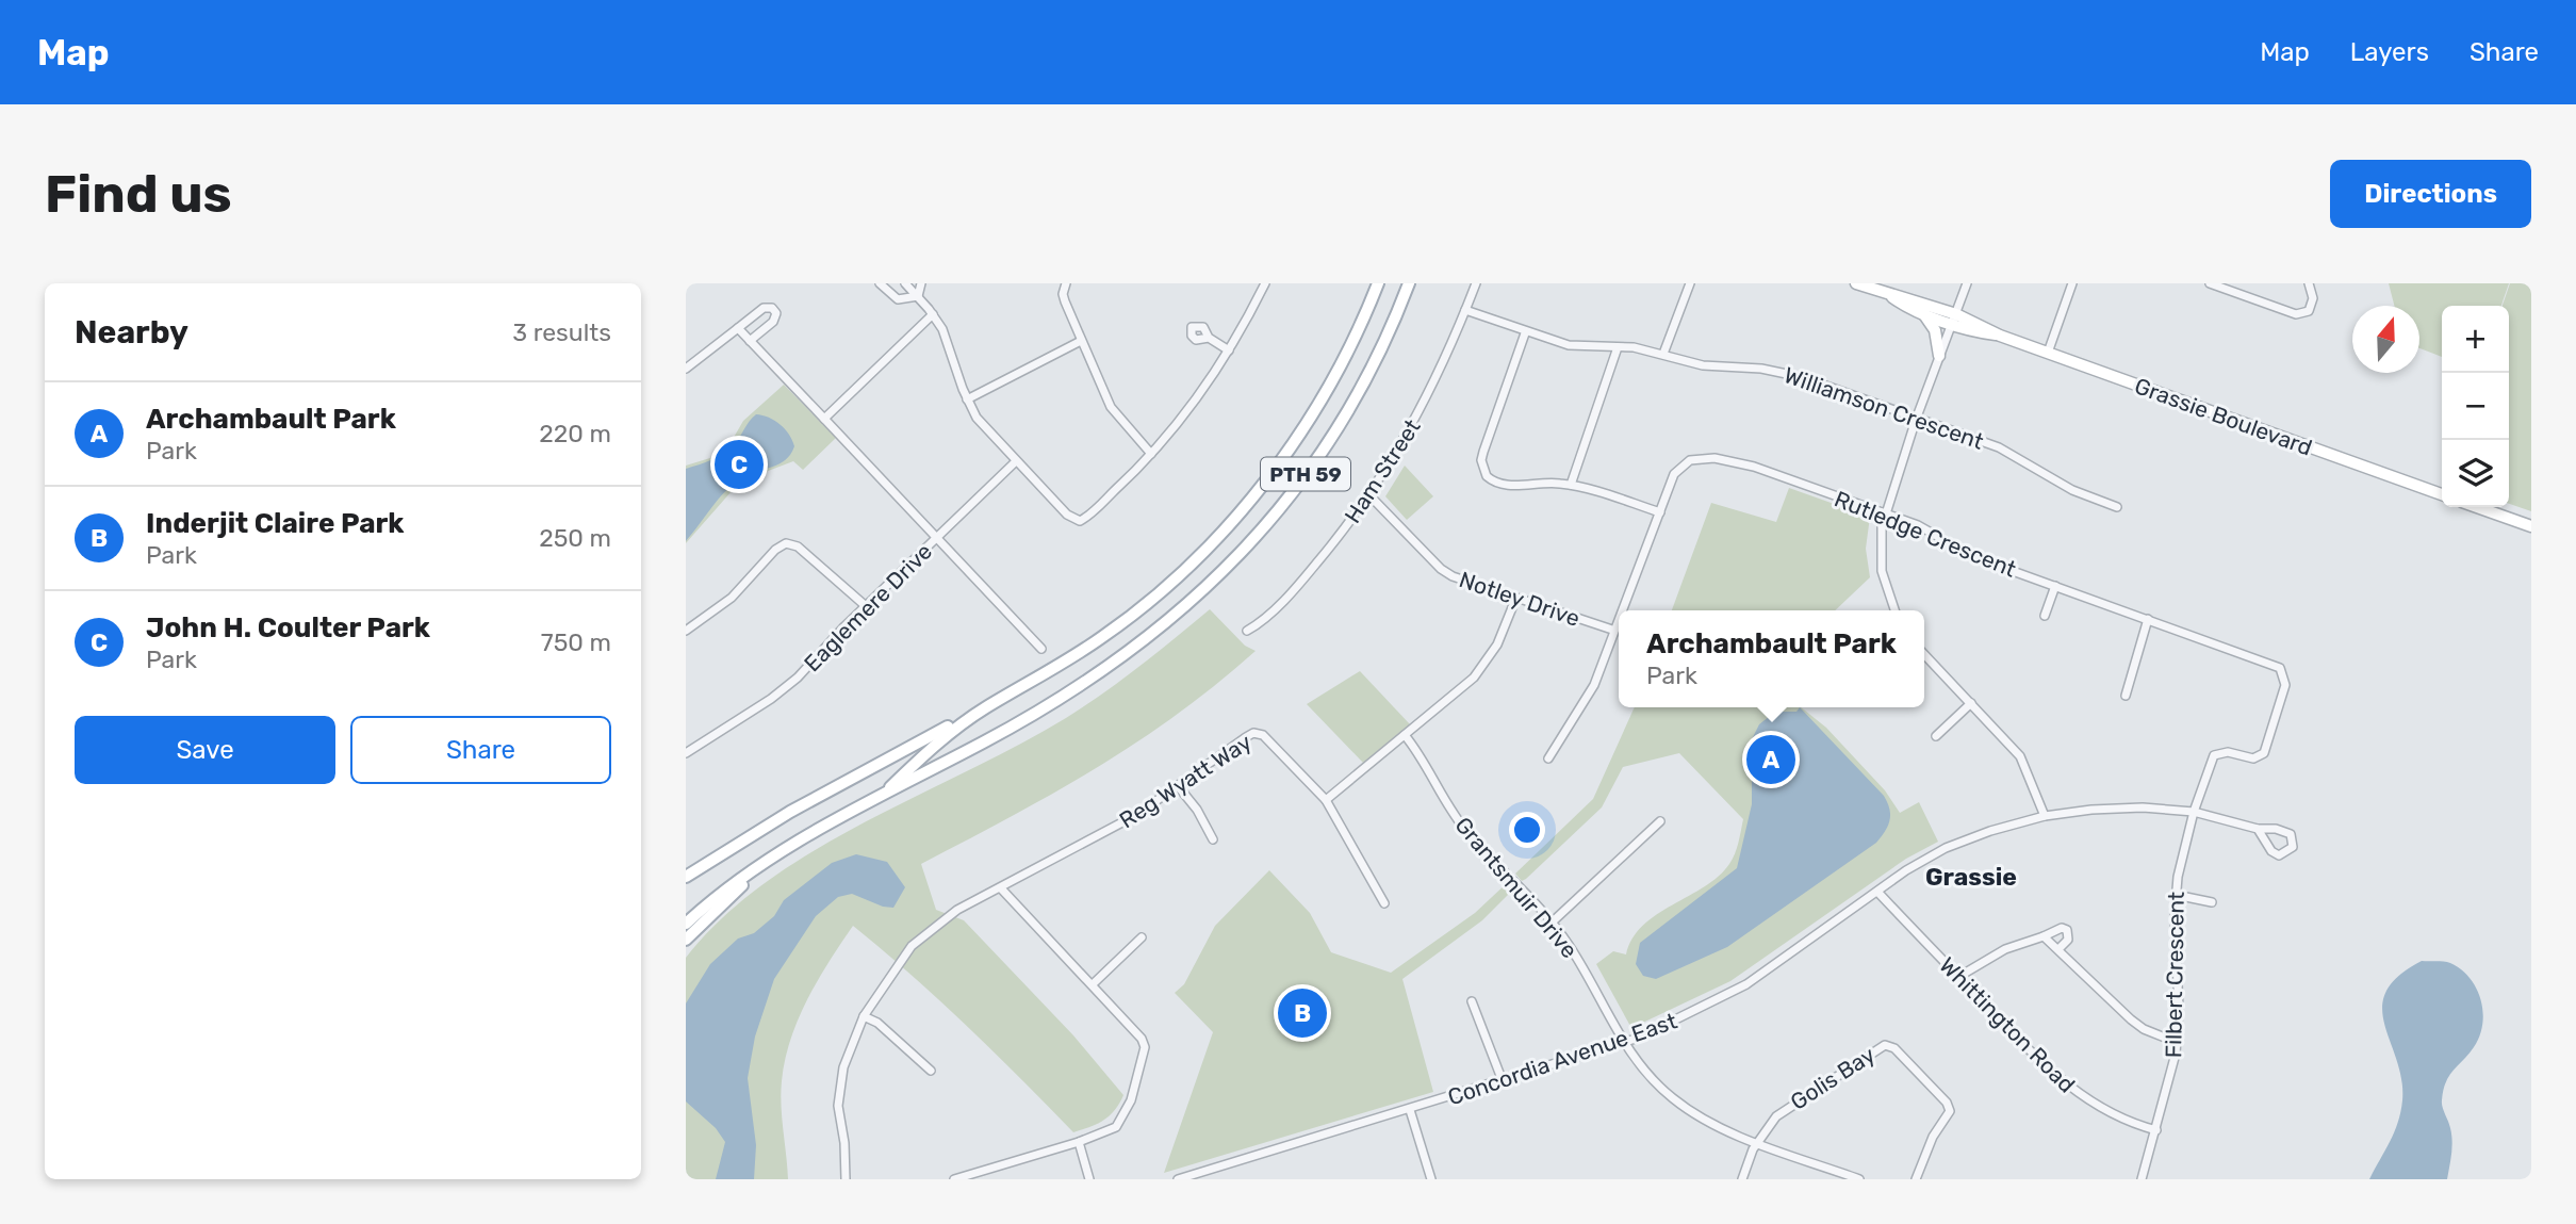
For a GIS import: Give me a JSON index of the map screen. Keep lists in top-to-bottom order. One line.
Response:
{"streets":{"main road":["Grassie Boulevard","PTH 59"],"street":["Williamson Crescent","Ham Street","Rutledge Crescent","Notley Drive","Eaglemere Drive","Reg Wyatt Way","Grantsmuir Drive","Filbert Crescent","Whittington Road","Concordia Avenue East","Golis Bay"]},"crossings":[["Williamson Crescent","Ham Street"],["Ham Street","Notley Drive"],["Rutledge Crescent","Notley Drive"],["Rutledge Crescent","Filbert Crescent"],["Rutledge Crescent","Concordia Avenue East"],["Grantsmuir Drive","Concordia Avenue East"],["Grantsmuir Drive","Golis Bay"],["Filbert Crescent","Whittington Road"],["Filbert Crescent","Concordia Avenue East"],["Whittington Road","Concordia Avenue East"]],"districts":["Grassie"],"north":"top","page":{"header":"Map","nav":["Map","Layers","Share"],"buttons":["Directions",["Save","Share"]],"title":"Find us","heading":["Nearby","3 results"],"map_buttons":["+","−"],"list":[{"mark":"A","name":"Archambault Park","note":"Park","value":"220 m"},{"mark":"B","name":"Inderjit Claire Park","note":"Park","value":"250 m"},{"mark":"C","name":"John H. Coulter Park","note":"Park","value":"750 m"}],"pins":["C","A","B"],"popup":["Archambault Park","Park"]}}
